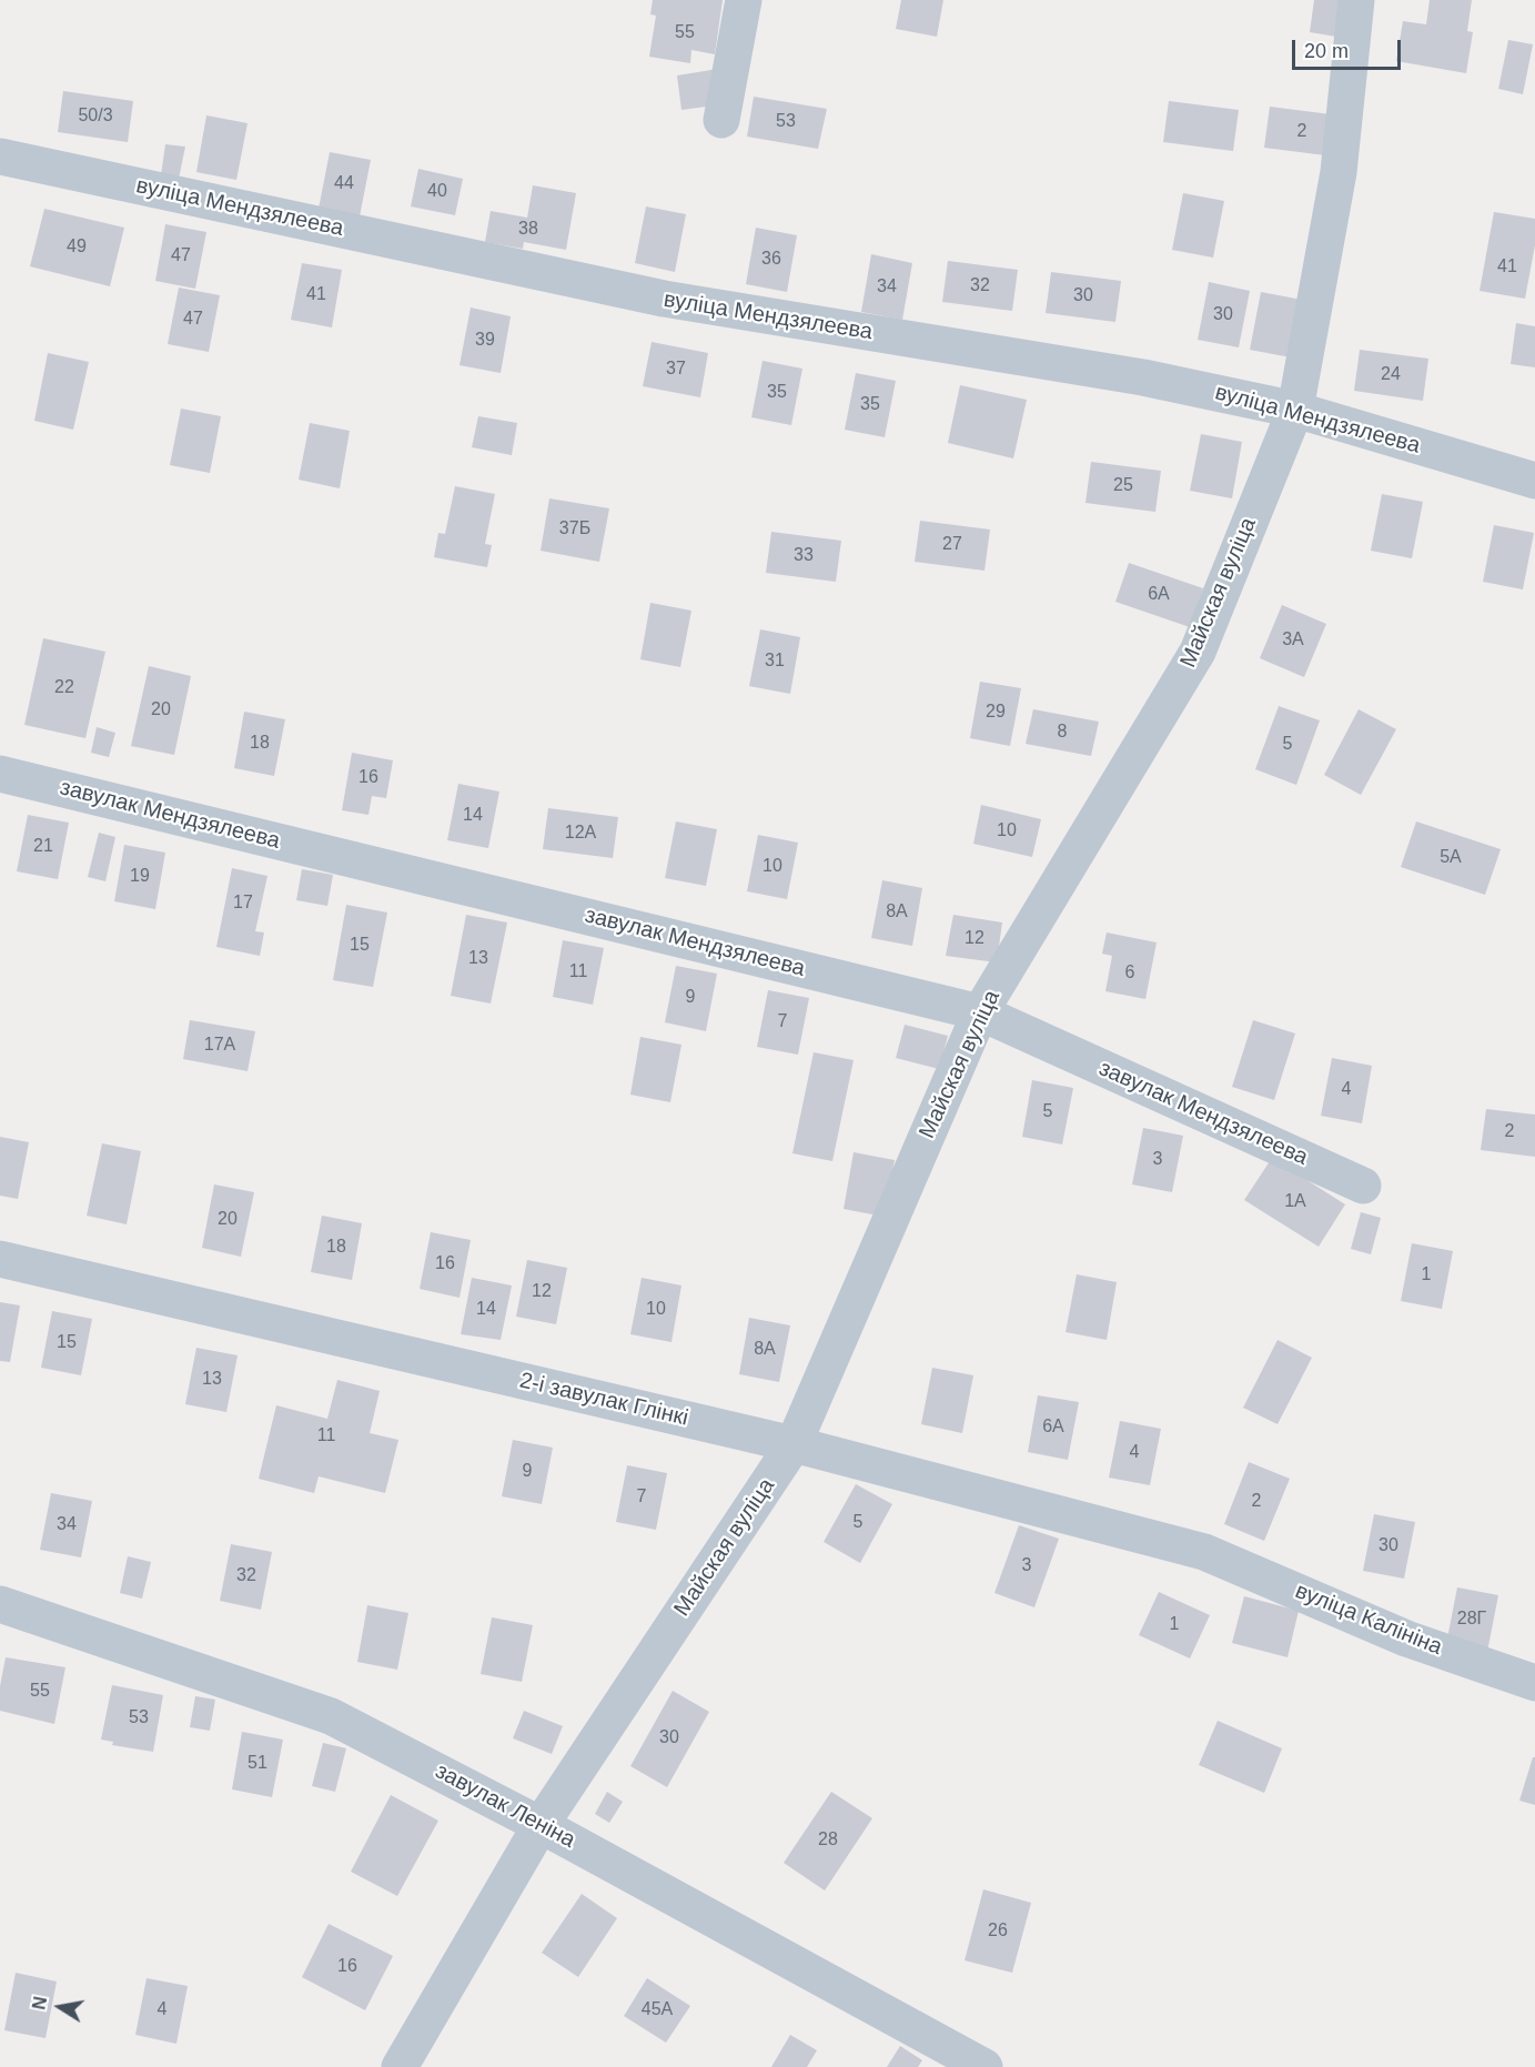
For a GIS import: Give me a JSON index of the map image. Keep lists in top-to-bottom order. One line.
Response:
{"streets":{"street":["вуліца Мендзялеева","Майская вуліца","завулак Мендзялеева","2-і завулак Глінкі","вуліца Калініна","завулак Леніна"]},"crossings":[["вуліца Мендзялеева","Майская вуліца"],["Майская вуліца","завулак Мендзялеева"],["Майская вуліца","2-і завулак Глінкі"],["Майская вуліца","завулак Леніна"],["2-і завулак Глінкі","вуліца Калініна"]],"house_numbers":["55","50/3","53","2","44","40","38","49","47","36","41","32","34","41","30","30","47","39","37","24","35","35","25","37Б","27","33","6А","3А","31","22","20","29","8","18","5","16","14","10","12А","21","5А","10","19","17","8А","12","15","13","11","6","9","7","17А","4","5","2","3","1А","20","18","16","1","12","14","10","15","8А","13","6А","11","4","9","7","2","5","34","30","3","32","28Г","1","55","53","30","51","28","26","16","4","45А"],"scale_bar":"20 m","north":"left"}
